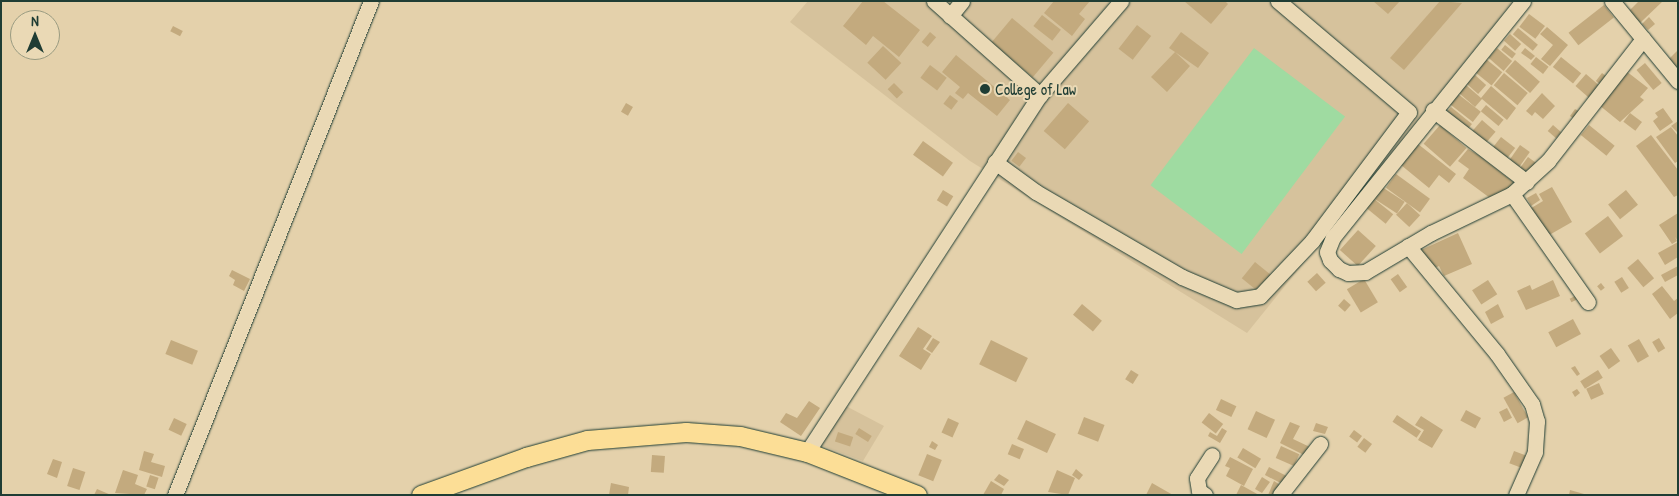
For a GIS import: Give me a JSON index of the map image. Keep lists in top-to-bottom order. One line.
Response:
{"places":["College of Law"],"north":"top"}
